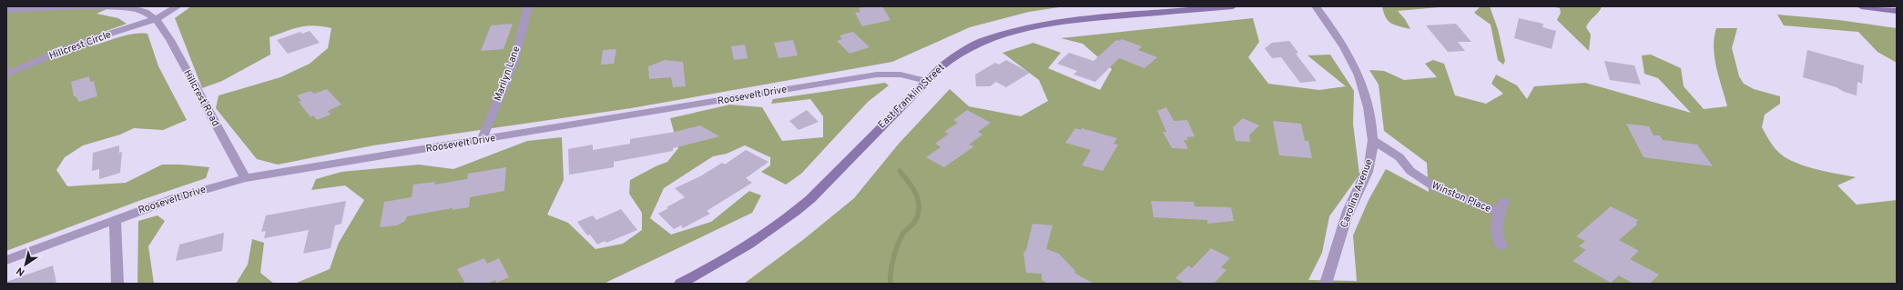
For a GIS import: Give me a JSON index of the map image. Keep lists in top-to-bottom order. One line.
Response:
{"streets":{"main road":["East Franklin Street"],"street":["Hillcrest Circle","Marilyn Lane","Roosevelt Drive","Hillcrest Road","Carolina Avenue","Winston Place"]},"crossings":[["Hillcrest Circle","Hillcrest Road"],["Marilyn Lane","Roosevelt Drive"],["Roosevelt Drive","East Franklin Street"],["Roosevelt Drive","Hillcrest Road"],["Carolina Avenue","Winston Place"]],"north":"bottom left"}
